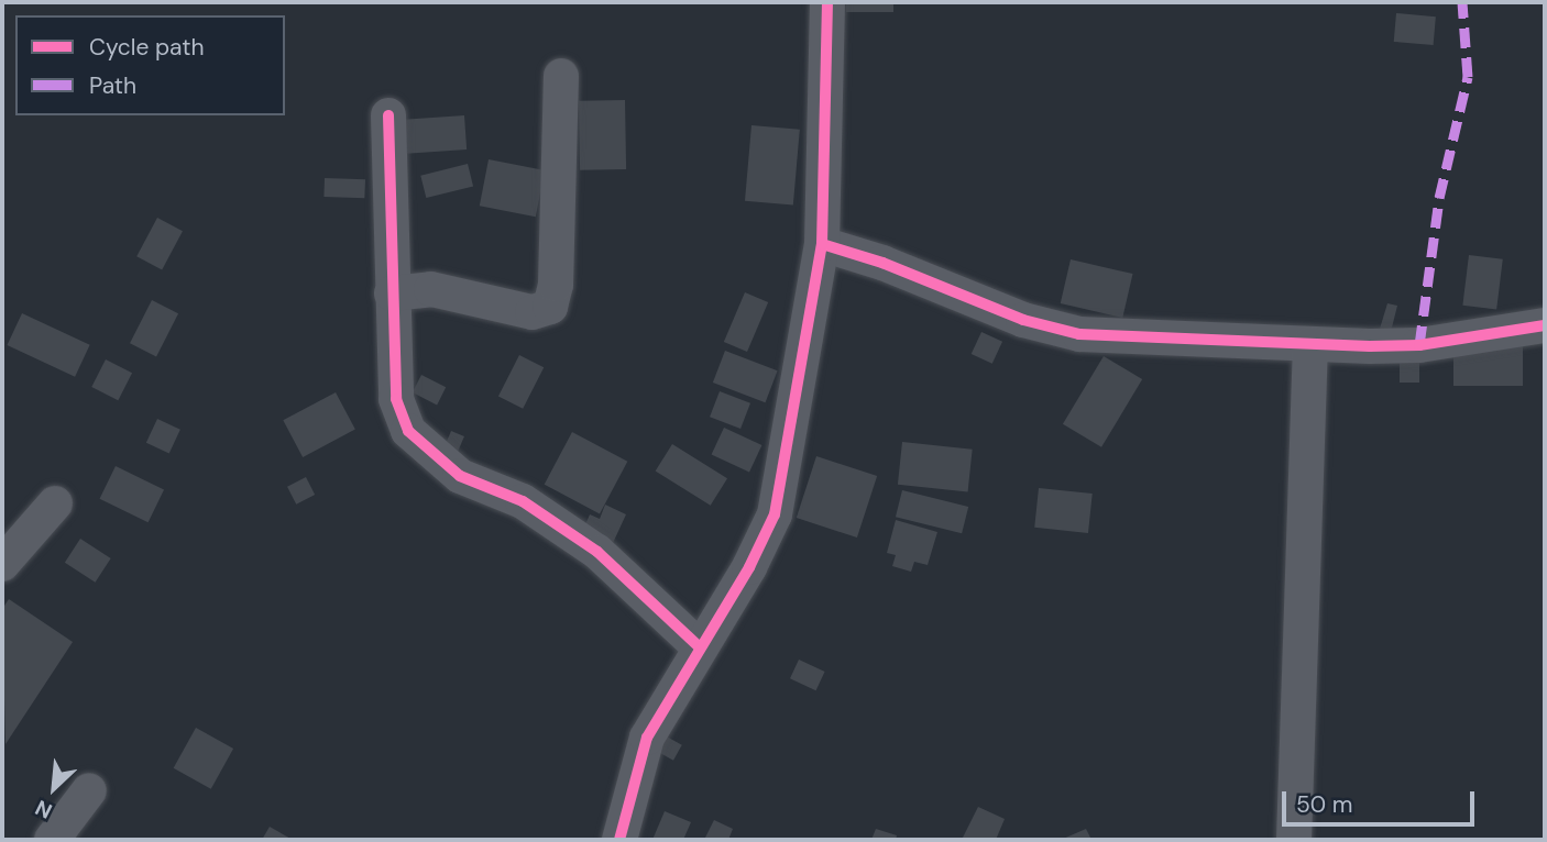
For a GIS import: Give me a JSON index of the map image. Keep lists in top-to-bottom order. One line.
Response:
{"legend":["Cycle path","Path"],"scale_bar":"50 m","north":"bottom left"}
